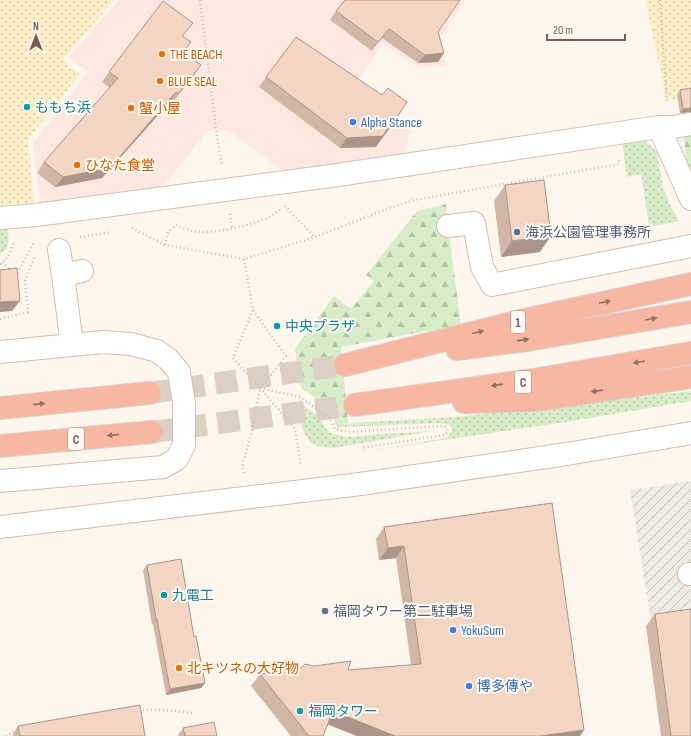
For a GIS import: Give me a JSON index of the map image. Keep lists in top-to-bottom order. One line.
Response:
{"streets":{"highway":["1","C"]},"places":["THE BEACH","BLUE SEAL","ももち浜","蟹小屋","Alpha Stance","ひなた食堂","海浜公園管理事務所","中央プラザ","九電工","福岡タワー第二駐車場","YokuSum","北キツネの大好物","博多傳や","福岡タワー"],"scale_bar":"20 m","north":"top"}
